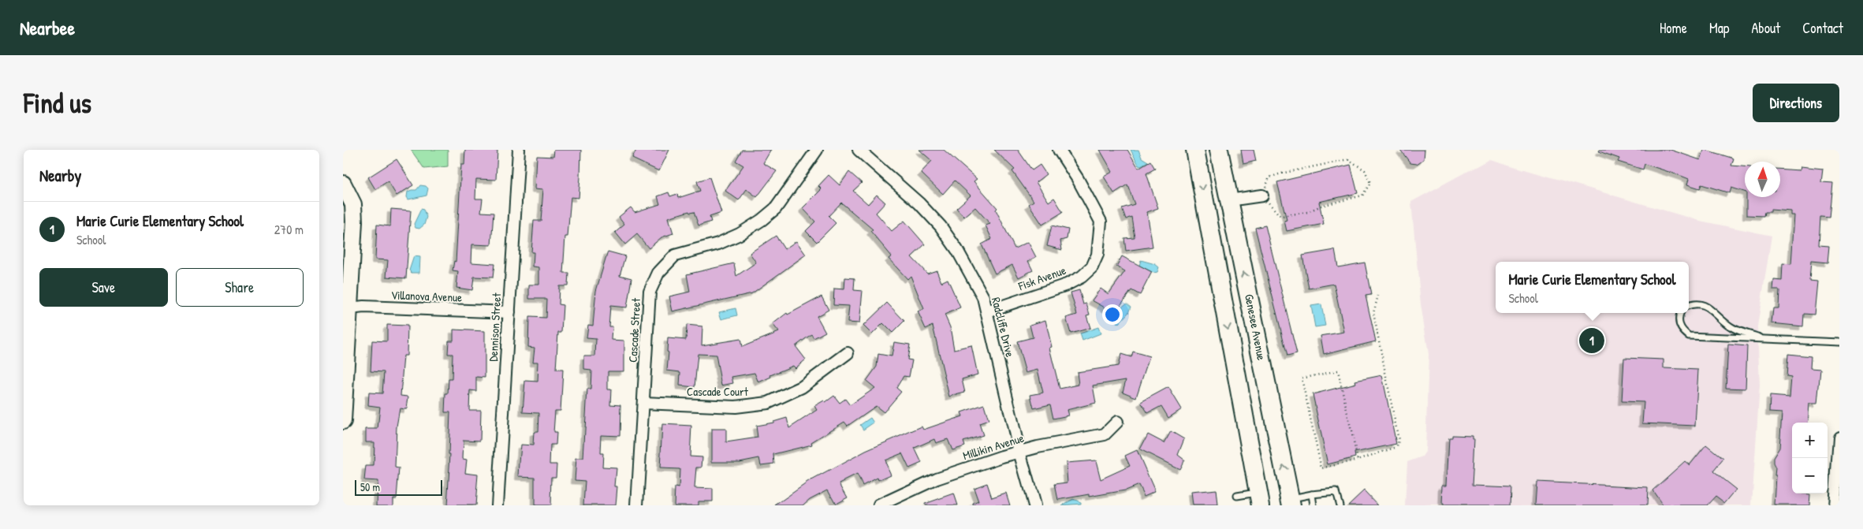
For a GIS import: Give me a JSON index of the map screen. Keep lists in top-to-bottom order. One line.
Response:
{"streets":{"main road":["Genesee Avenue"],"street":["Fisk Avenue","Villanova Avenue","Dennison Street","Radcliffe Drive","Cascade Street","Cascade Court","Millikin Avenue"]},"crossings":[["Fisk Avenue","Radcliffe Drive"],["Villanova Avenue","Dennison Street"],["Radcliffe Drive","Millikin Avenue"],["Cascade Street","Cascade Court"]],"scale_bar":"50 m","north":"top","page":{"header":"Nearbee","nav":["Home","Map","About","Contact"],"buttons":["Directions",["Save","Share"]],"title":"Find us","heading":"Nearby","list":[{"mark":"1","name":"Marie Curie Elementary School","note":"School","value":"270 m"}],"popup":["Marie Curie Elementary School","School"],"pins":"1","map_buttons":["+","−"],"scale":"50 m"}}
